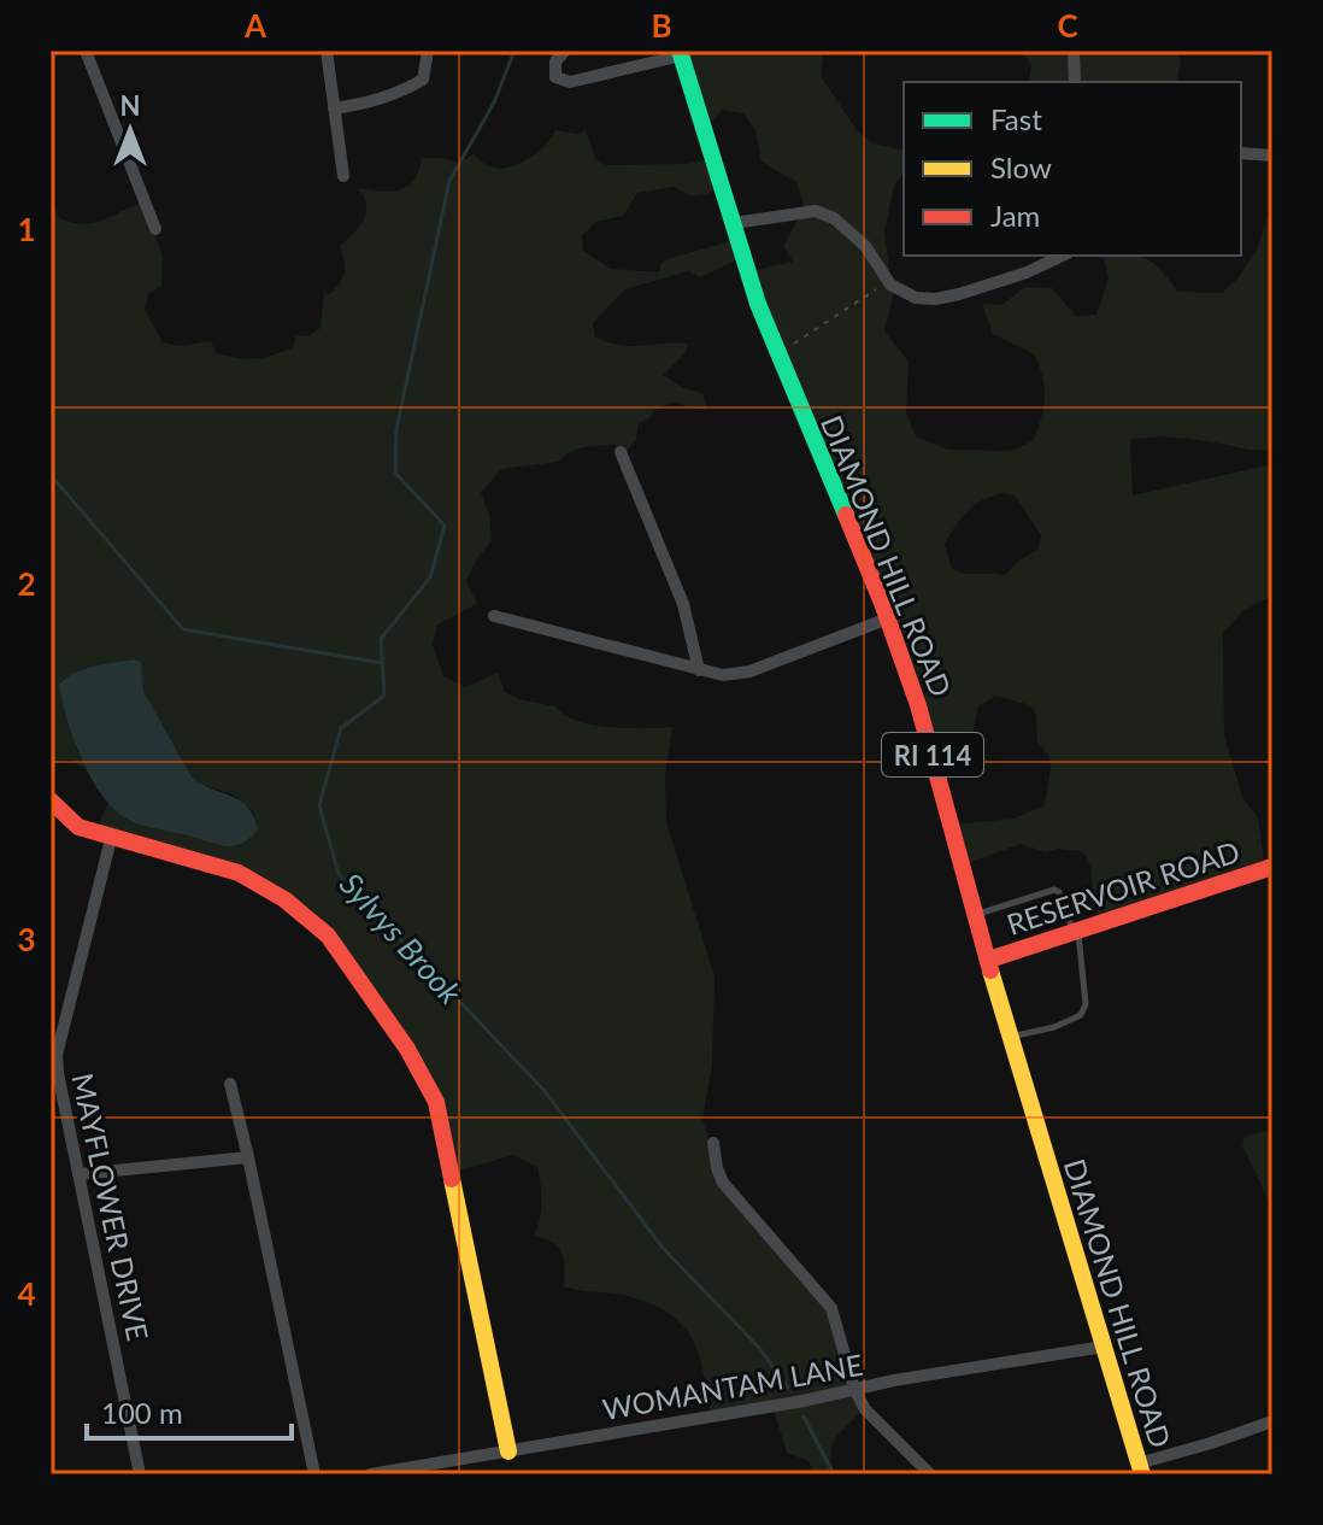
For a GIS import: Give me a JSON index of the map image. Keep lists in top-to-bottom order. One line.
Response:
{"streets":{"main road":["DIAMOND HILL ROAD","RI 114","RESERVOIR ROAD"],"street":["MAYFLOWER DRIVE","WOMANTAM LANE"]},"crossings":[["DIAMOND HILL ROAD","RESERVOIR ROAD"],["DIAMOND HILL ROAD","WOMANTAM LANE"]],"water":["Sylvys Brook"],"legend":["Fast","Slow","Jam"],"scale_bar":"100 m","north":"top","grid":{"columns":["A","B","C"],"rows":["1","2","3","4"]}}
